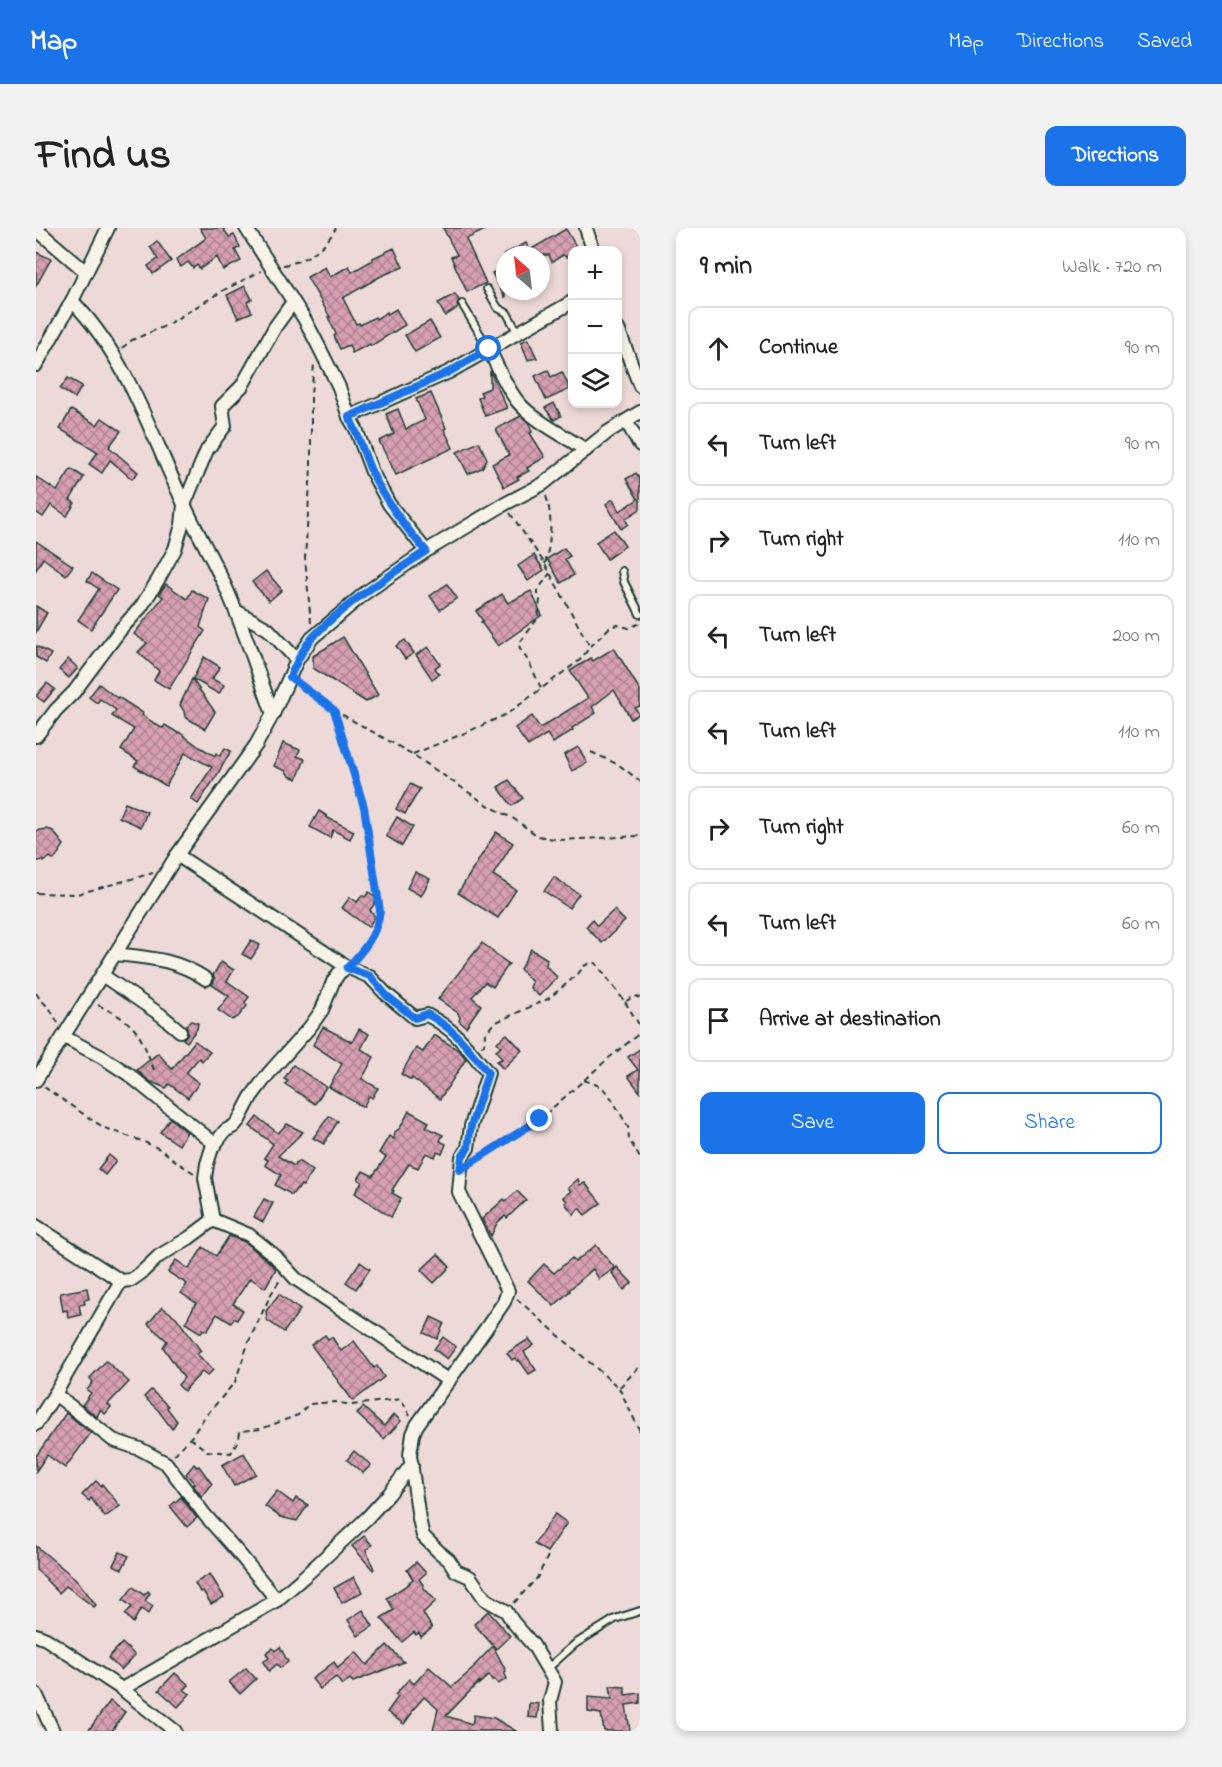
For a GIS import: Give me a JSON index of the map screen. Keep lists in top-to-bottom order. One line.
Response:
{"north":"top left","page":{"header":"Map","nav":["Map","Directions","Saved"],"title":"Find us","buttons":["Directions",["Save","Share"]],"heading":["9 min","Walk · 720 m"],"map_buttons":["+","−"],"list":[["Continue","90 m"],["Turn left","90 m"],["Turn right","110 m"],["Turn left","200 m"],["Turn left","110 m"],["Turn right","60 m"],["Turn left","60 m"],"Arrive at destination"]}}
